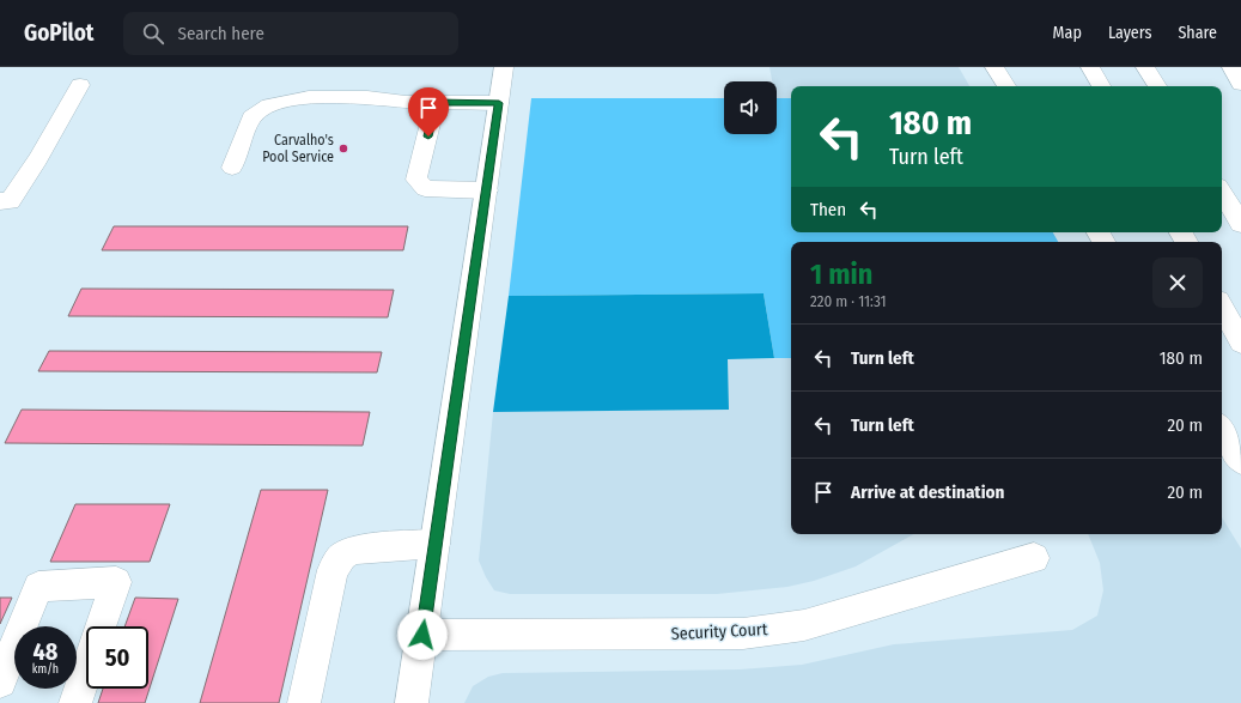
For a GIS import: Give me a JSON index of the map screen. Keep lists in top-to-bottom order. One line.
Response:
{"streets":{"main road":["Security Court"]},"places":["Carvalho's Pool Service"],"page":{"header":"GoPilot","search":"Search here","nav":["Map","Layers","Share"],"turn":["180 m","Turn left"],"then":"Then","heading":["1 min","220 m · 11:31"],"list":[{"name":"Turn left","value":"180 m"},{"name":"Turn left","value":"20 m"},{"name":"Arrive at destination","value":"20 m"}],"speed":"48 km/h","limit":"50"}}
